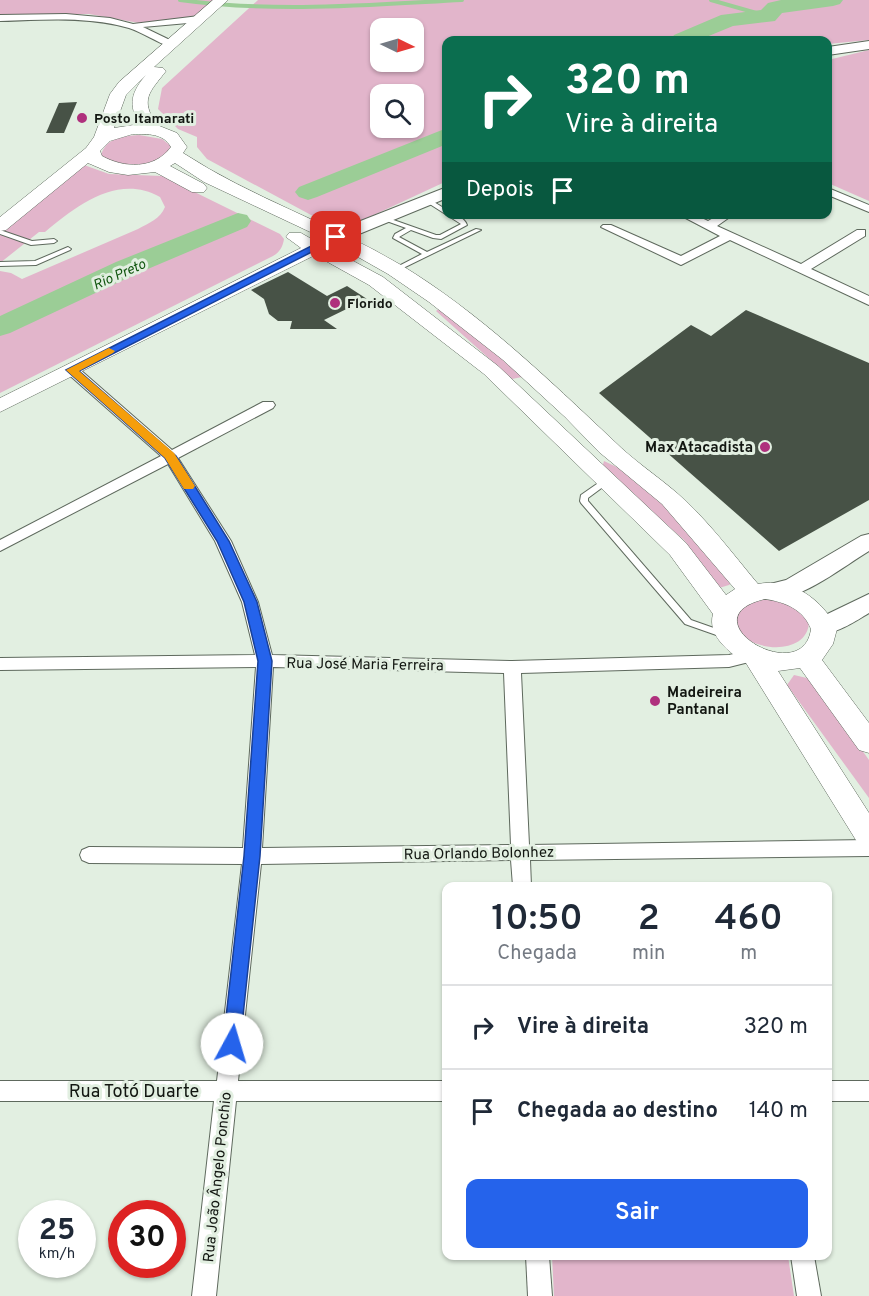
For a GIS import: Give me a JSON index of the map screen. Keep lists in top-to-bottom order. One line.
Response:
{"streets":{"street":["Rua José Maria Ferreira","Rua Orlando Bolonhez","Rua Totó Duarte","Rua João Ângelo Ponchio"]},"crossings":[["Rua José Maria Ferreira","Rua João Ângelo Ponchio"],["Rua Orlando Bolonhez","Rua João Ângelo Ponchio"],["Rua Totó Duarte","Rua João Ângelo Ponchio"]],"water":["Rio Preto"],"places":["Posto Itamarati","Florido","Max Atacadista","Madeireira Pantanal"],"north":"right","page":{"turn":["320 m","Vire à direita"],"then":"Depois","eta":["10:50","Chegada","2","min","460","m"],"list":[{"name":"Vire à direita","value":"320 m"},{"name":"Chegada ao destino","value":"140 m"}],"buttons":"Sair","speed":"25 km/h","limit":"30"}}
